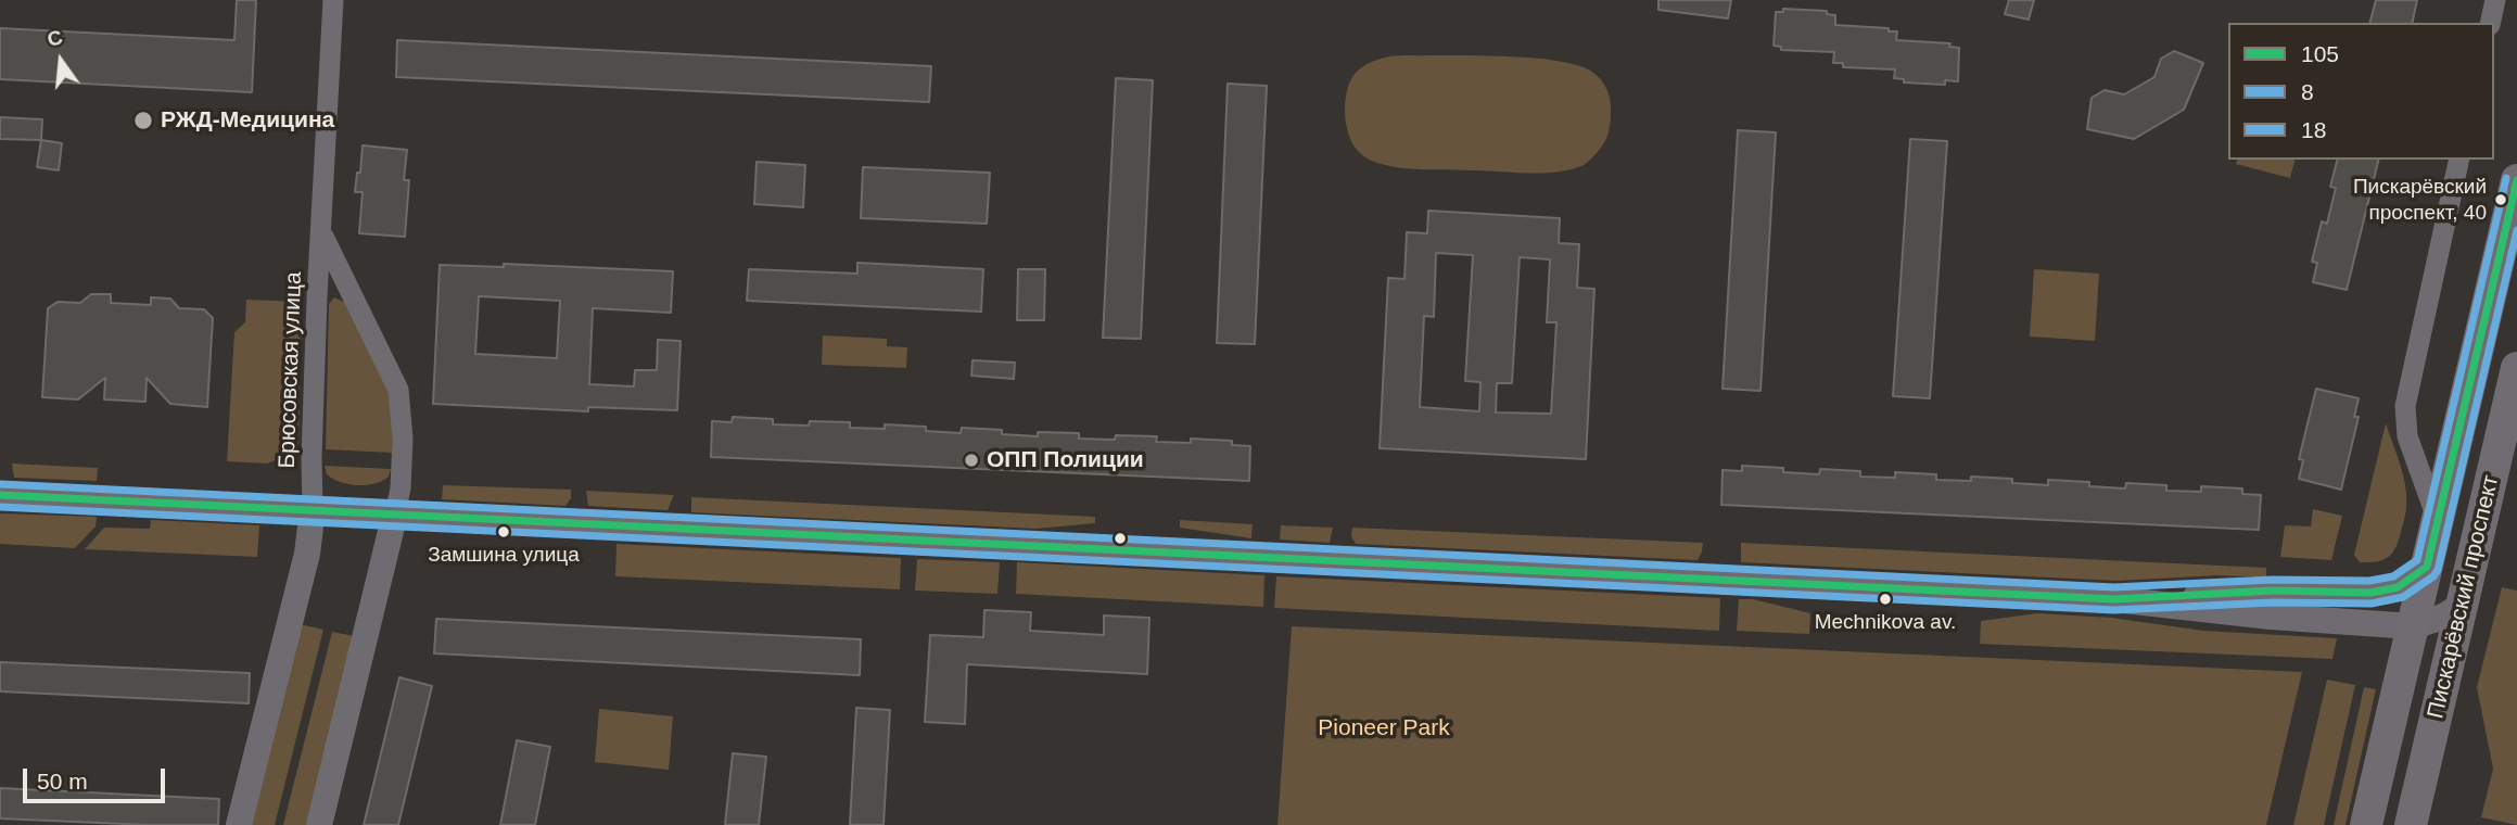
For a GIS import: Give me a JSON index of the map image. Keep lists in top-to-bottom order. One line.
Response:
{"streets":{"main road":["Пискарёвский проспект"],"street":["Брюсовская улица"]},"parks":["Pioneer Park"],"places":["РЖД-Медицина","Пискарёвский проспект, 40","ОПП Полиции","Замшина улица","Mechnikova av."],"lines":["transit line 18","transit line 105","transit line 8"],"legend":["105","8","18"],"scale_bar":"50 m","north":"top"}
